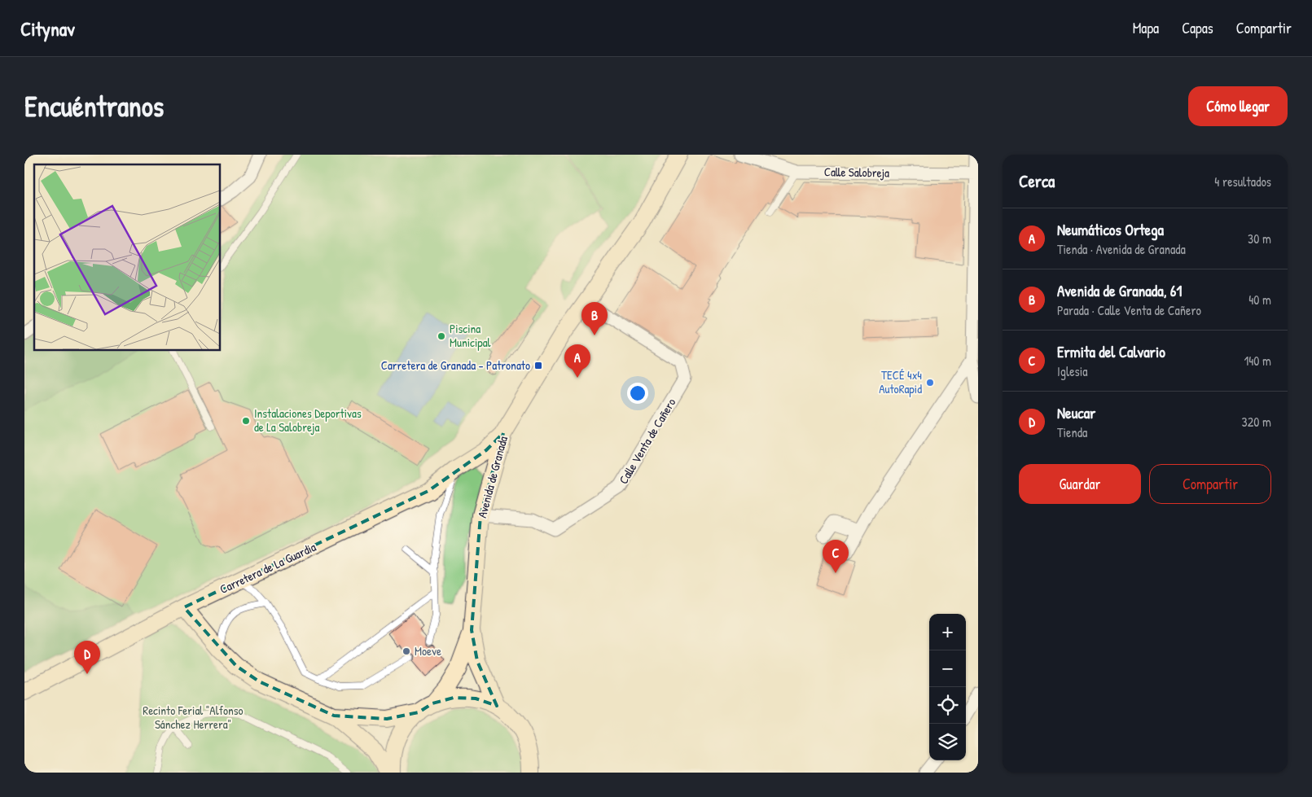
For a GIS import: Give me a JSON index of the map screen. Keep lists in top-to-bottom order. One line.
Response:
{"streets":{"street":["Calle Salobreja","Calle Venta de Cañero","Avenida de Granada","Carretera de La Guardia"]},"crossings":[["Calle Venta de Cañero","Avenida de Granada"],["Avenida de Granada","Carretera de La Guardia"]],"parks":["Recinto Ferial \"Alfonso Sánchez Herrera\""],"places":{"other":["Piscina Municipal","TECÉ 4x4 AutoRapid","Instalaciones Deportivas de La Salobreja","Moeve"],"transit":["Carretera de Granada - Patronato"]},"page":{"header":"Citynav","nav":["Mapa","Capas","Compartir"],"buttons":["Cómo llegar",["Guardar","Compartir"]],"title":"Encuéntranos","heading":["Cerca","4 resultados"],"list":[{"mark":"A","name":"Neumáticos Ortega","note":"Tienda · Avenida de Granada","value":"30 m"},{"mark":"B","name":"Avenida de Granada, 61","note":"Parada · Calle Venta de Cañero","value":"40 m"},{"mark":"C","name":"Ermita del Calvario","note":"Iglesia","value":"140 m"},{"mark":"D","name":"Neucar","note":"Tienda","value":"320 m"}],"pins":["B","A","C","D"],"map_buttons":["+","−"]}}
